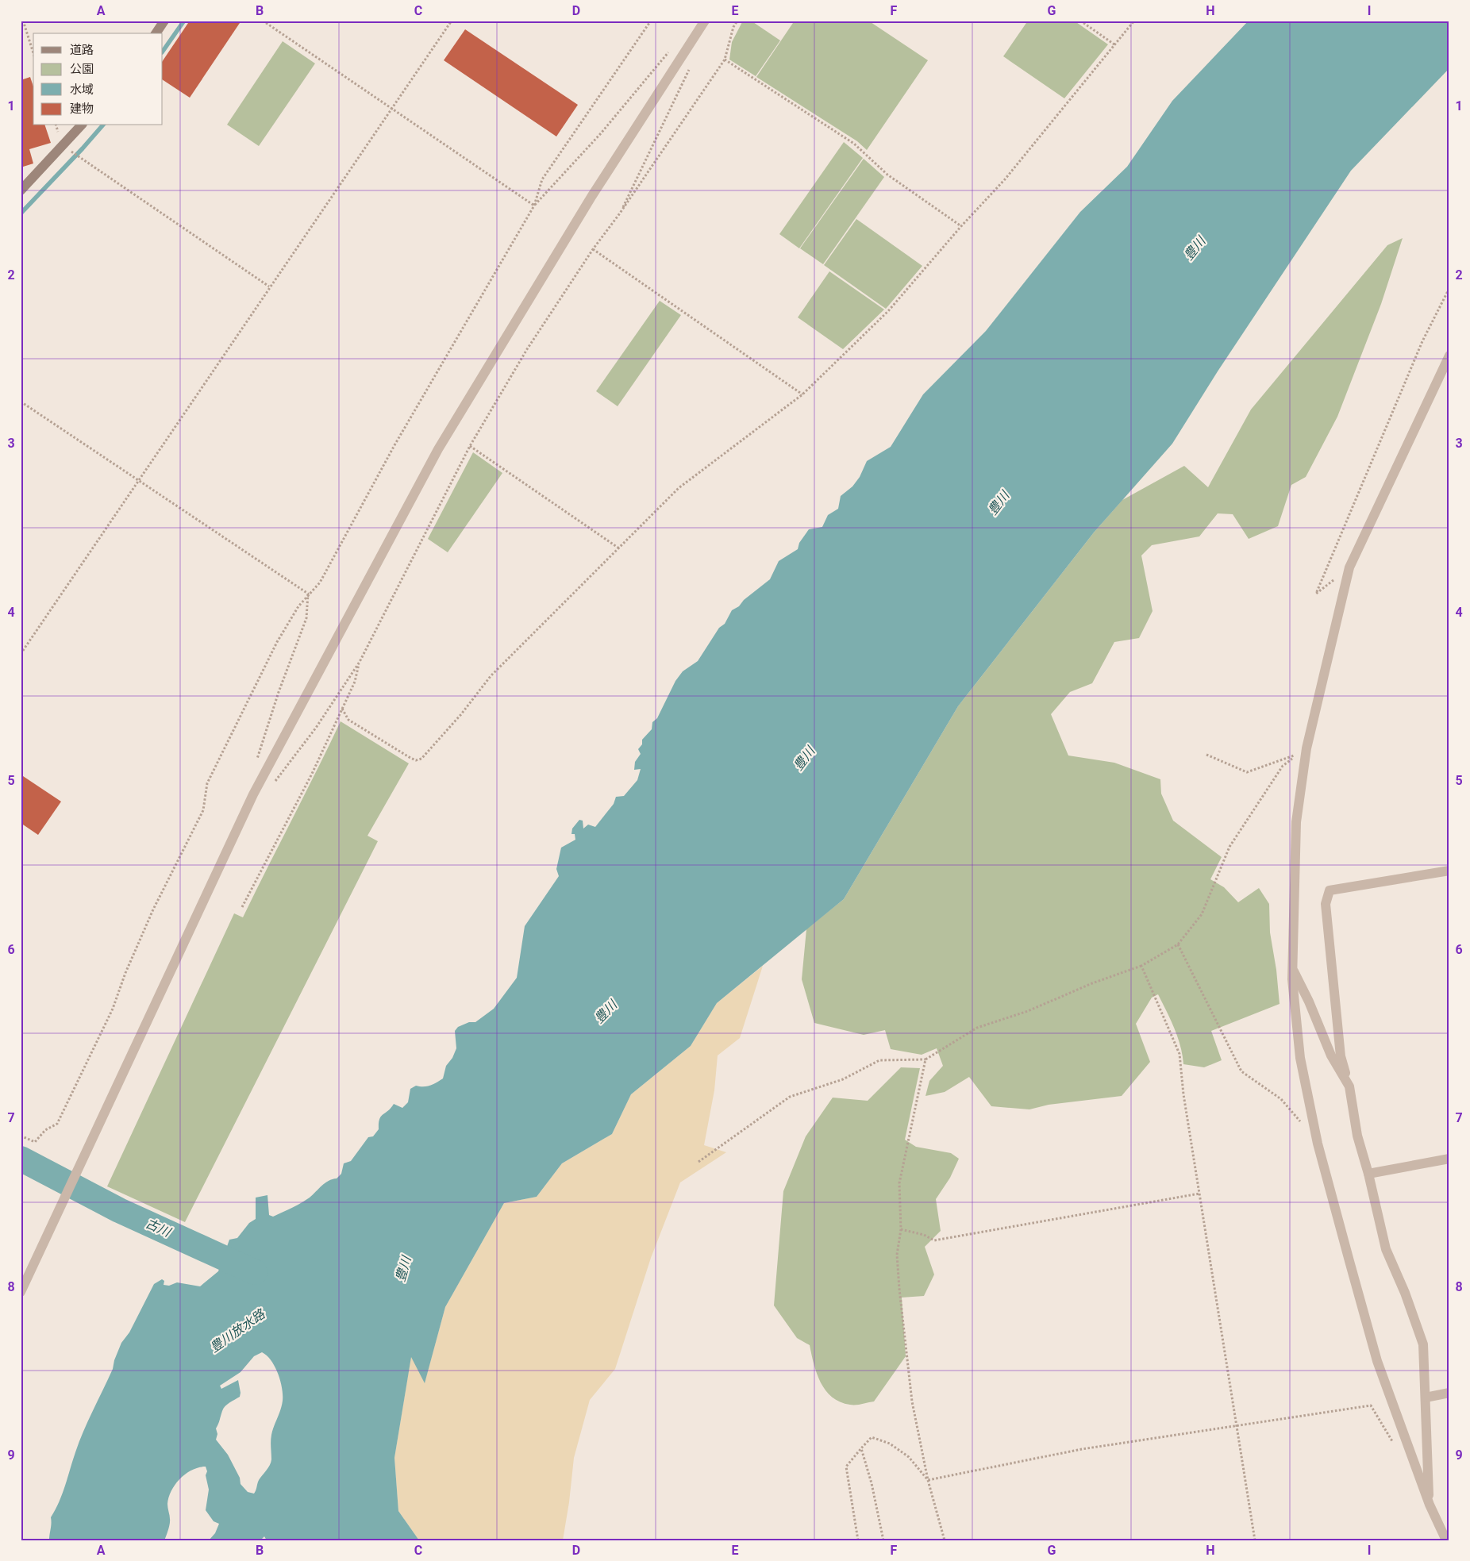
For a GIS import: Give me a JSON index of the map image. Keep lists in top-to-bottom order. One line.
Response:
{"water":["豊川","古川","豊川放水路"],"legend":["道路","公園","水域","建物"],"grid":{"columns":["A","B","C","D","E","F","G","H","I"],"rows":["1","2","3","4","5","6","7","8","9"]}}
